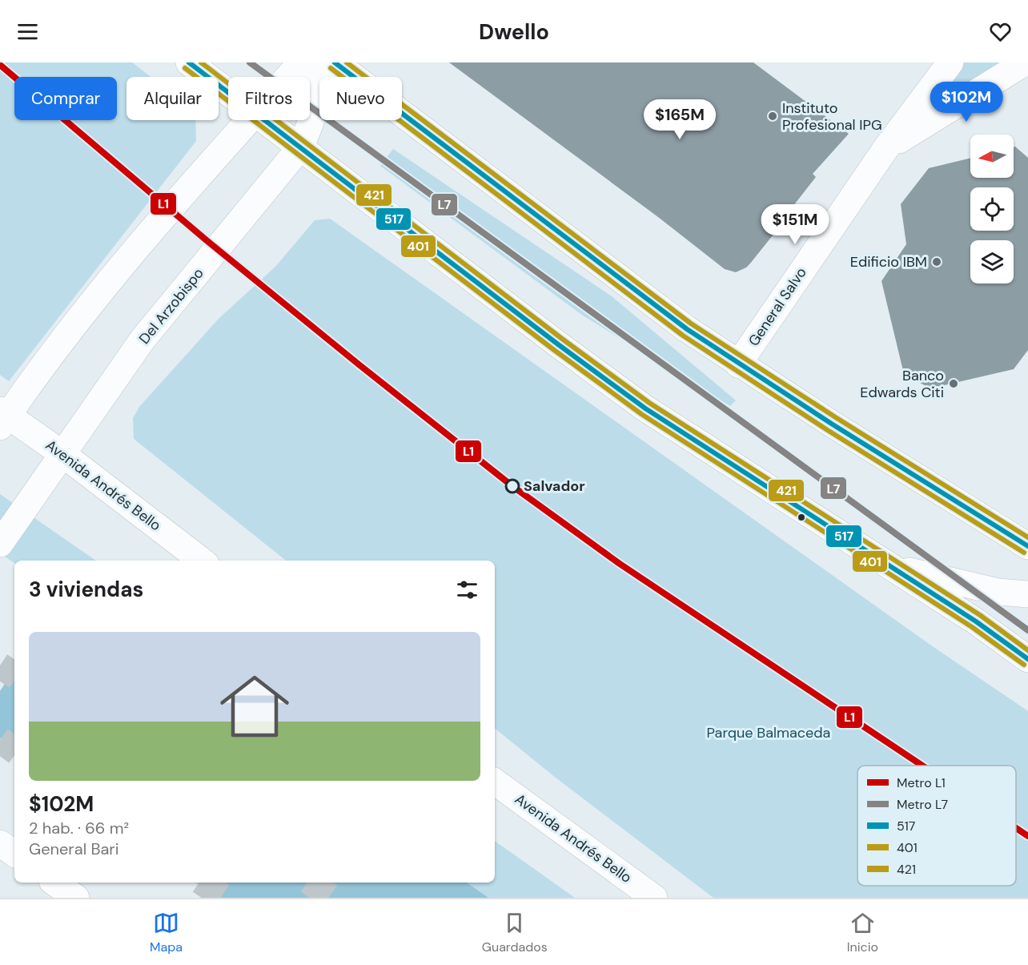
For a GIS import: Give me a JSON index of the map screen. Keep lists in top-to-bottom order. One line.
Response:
{"streets":{"main road":["Del Arzobispo","General Salvo","Avenida Andrés Bello"]},"crossings":[["Del Arzobispo","Avenida Andrés Bello"]],"parks":["Parque Balmaceda"],"places":["Instituto Profesional IPG","Edificio IBM","Banco Edwards Citi","Salvador"],"lines":["metro line L7","transit line 517","transit line 421","metro line L1","transit line 401"],"legend":["Metro L1","Metro L7","517","401","421"],"north":"left","page":{"header":"Dwello","chip":["Comprar","Alquilar","Filtros","Nuevo"],"price":["$102M","$165M","$151M"],"heading":"3 viviendas","list":[{"name":"$102M","note":"2 hab. · 66 m² · General Bari"}],"tabs":["Mapa","Guardados","Inicio"]}}
